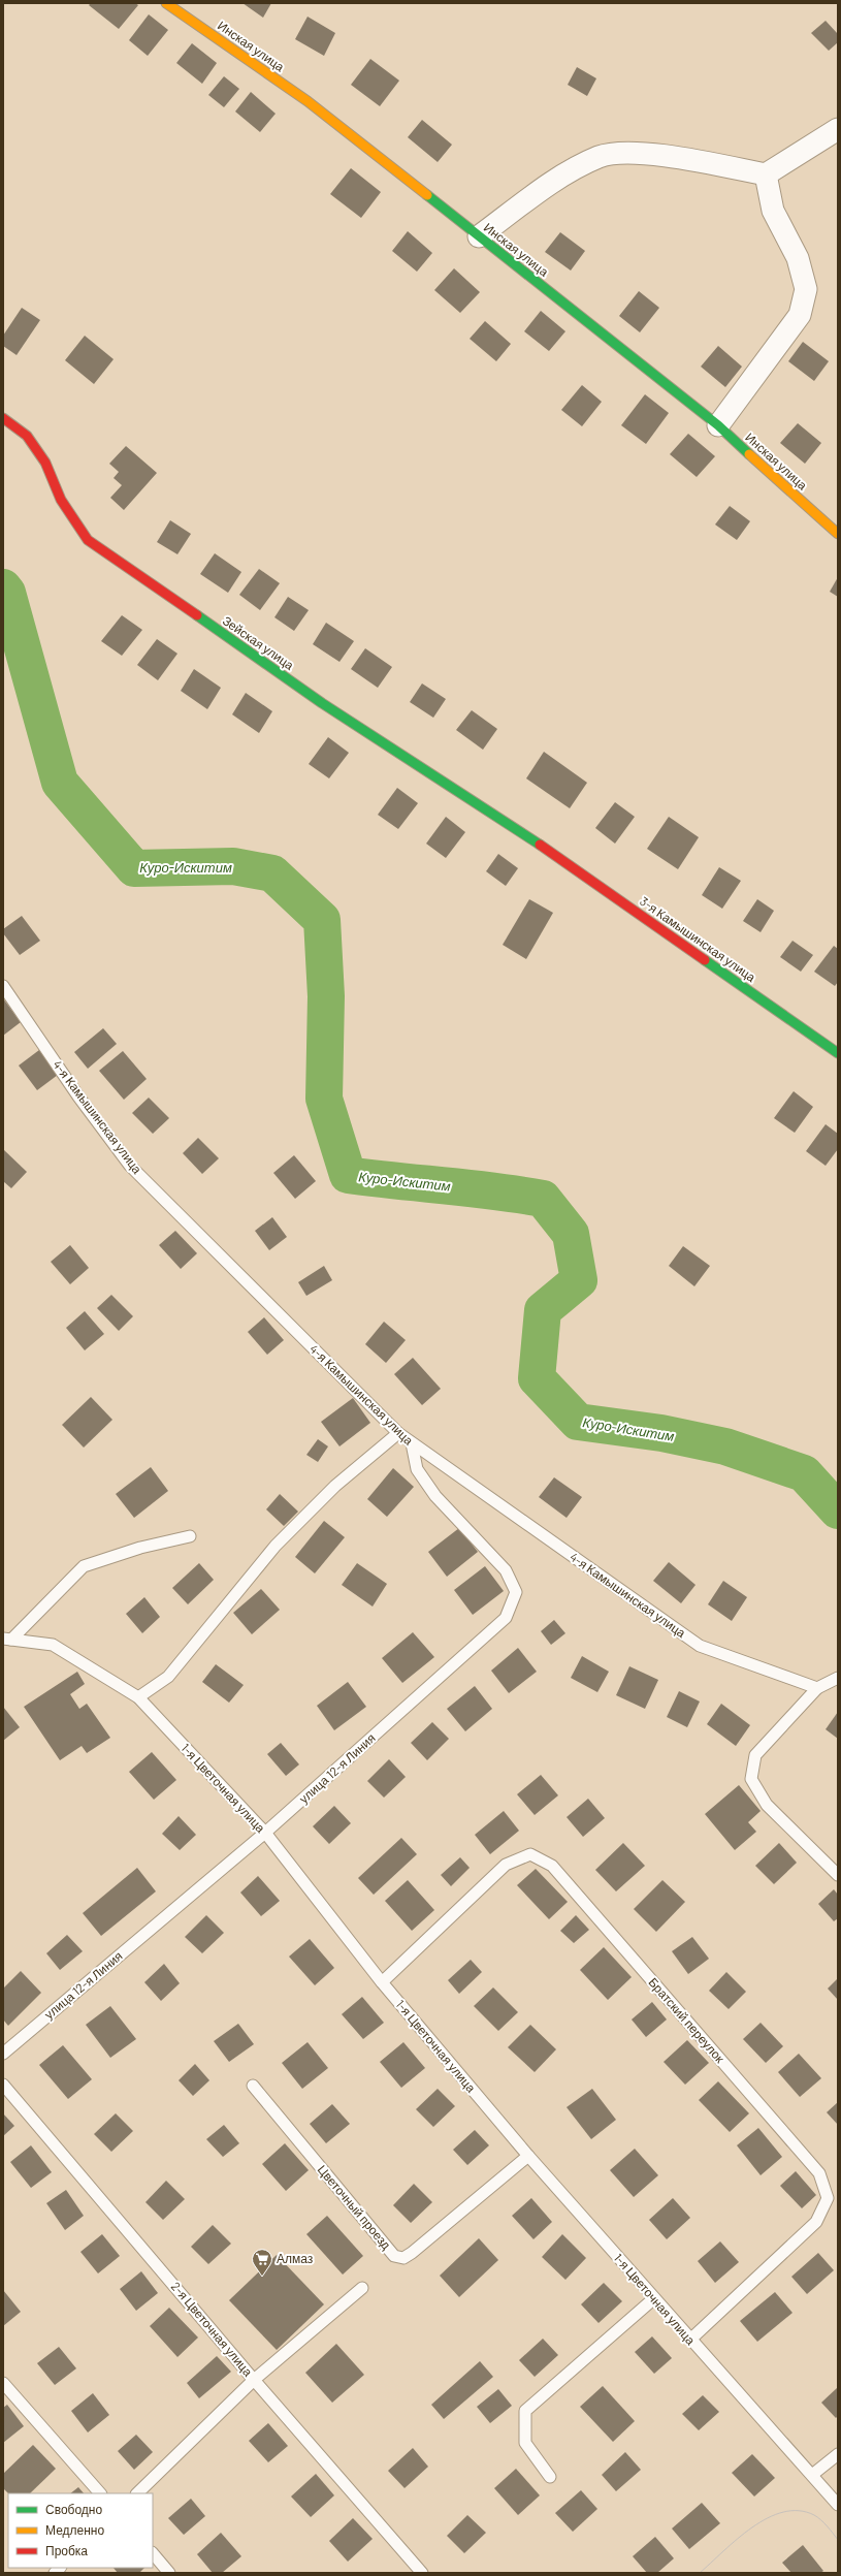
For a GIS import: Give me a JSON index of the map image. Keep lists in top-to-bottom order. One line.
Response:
{"streets":{"street":["Инская улица","Зейская улица","3-я Камышинская улица"],"lane":["4-я Камышинская улица","улица 12-я Линия","1-я Цветочная улица","Братский переулок","Цветочный проезд","2-я Цветочная улица"]},"crossings":[["Зейская улица","3-я Камышинская улица"],["4-я Камышинская улица","улица 12-я Линия"],["улица 12-я Линия","1-я Цветочная улица"],["1-я Цветочная улица","Братский переулок"],["1-я Цветочная улица","Цветочный проезд"]],"water":["Куро-Искитим"],"places":{"supermarket":["Алмаз"]},"legend":["Свободно","Медленно","Пробка"]}
